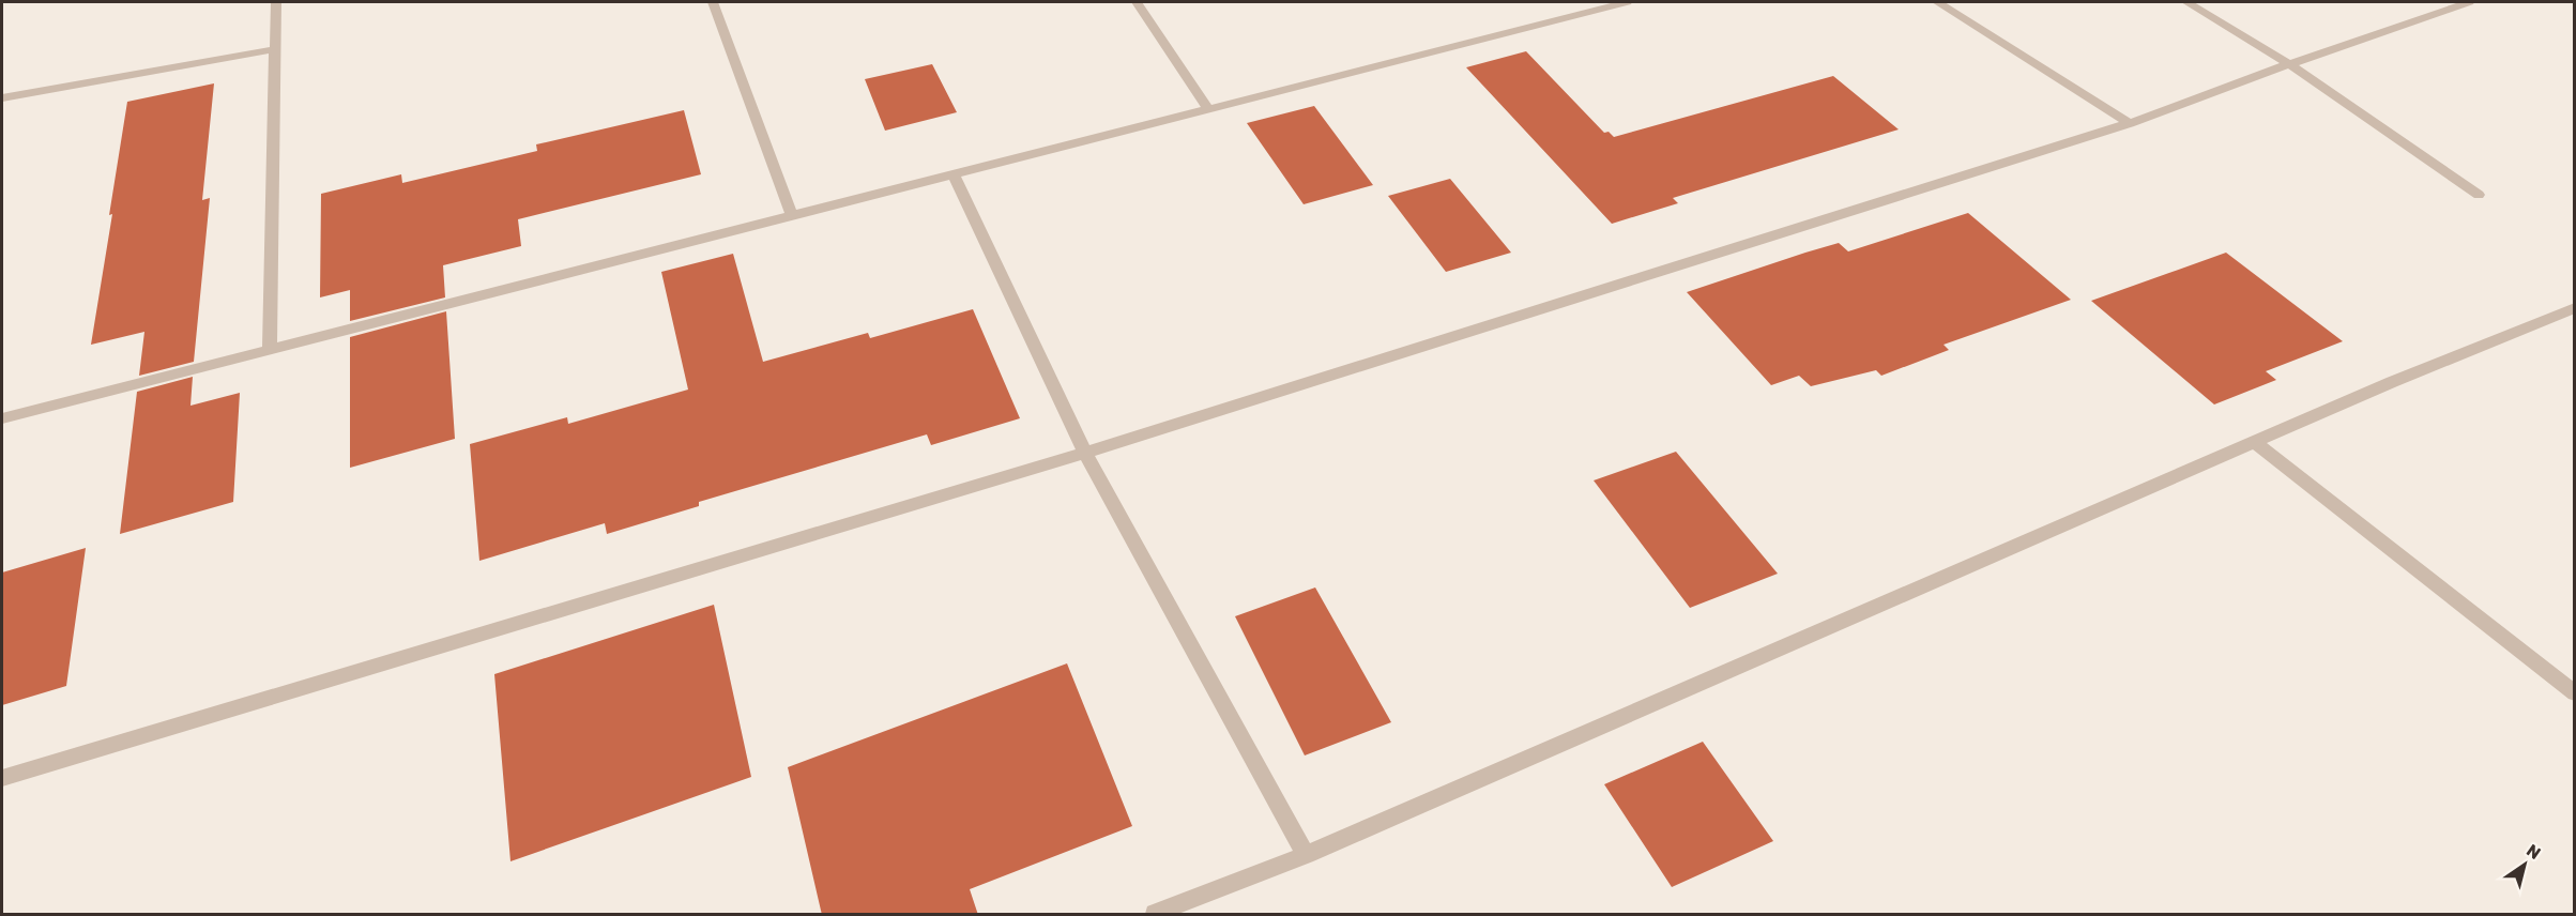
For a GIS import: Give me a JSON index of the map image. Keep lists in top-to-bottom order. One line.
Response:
{"north":"top right"}
